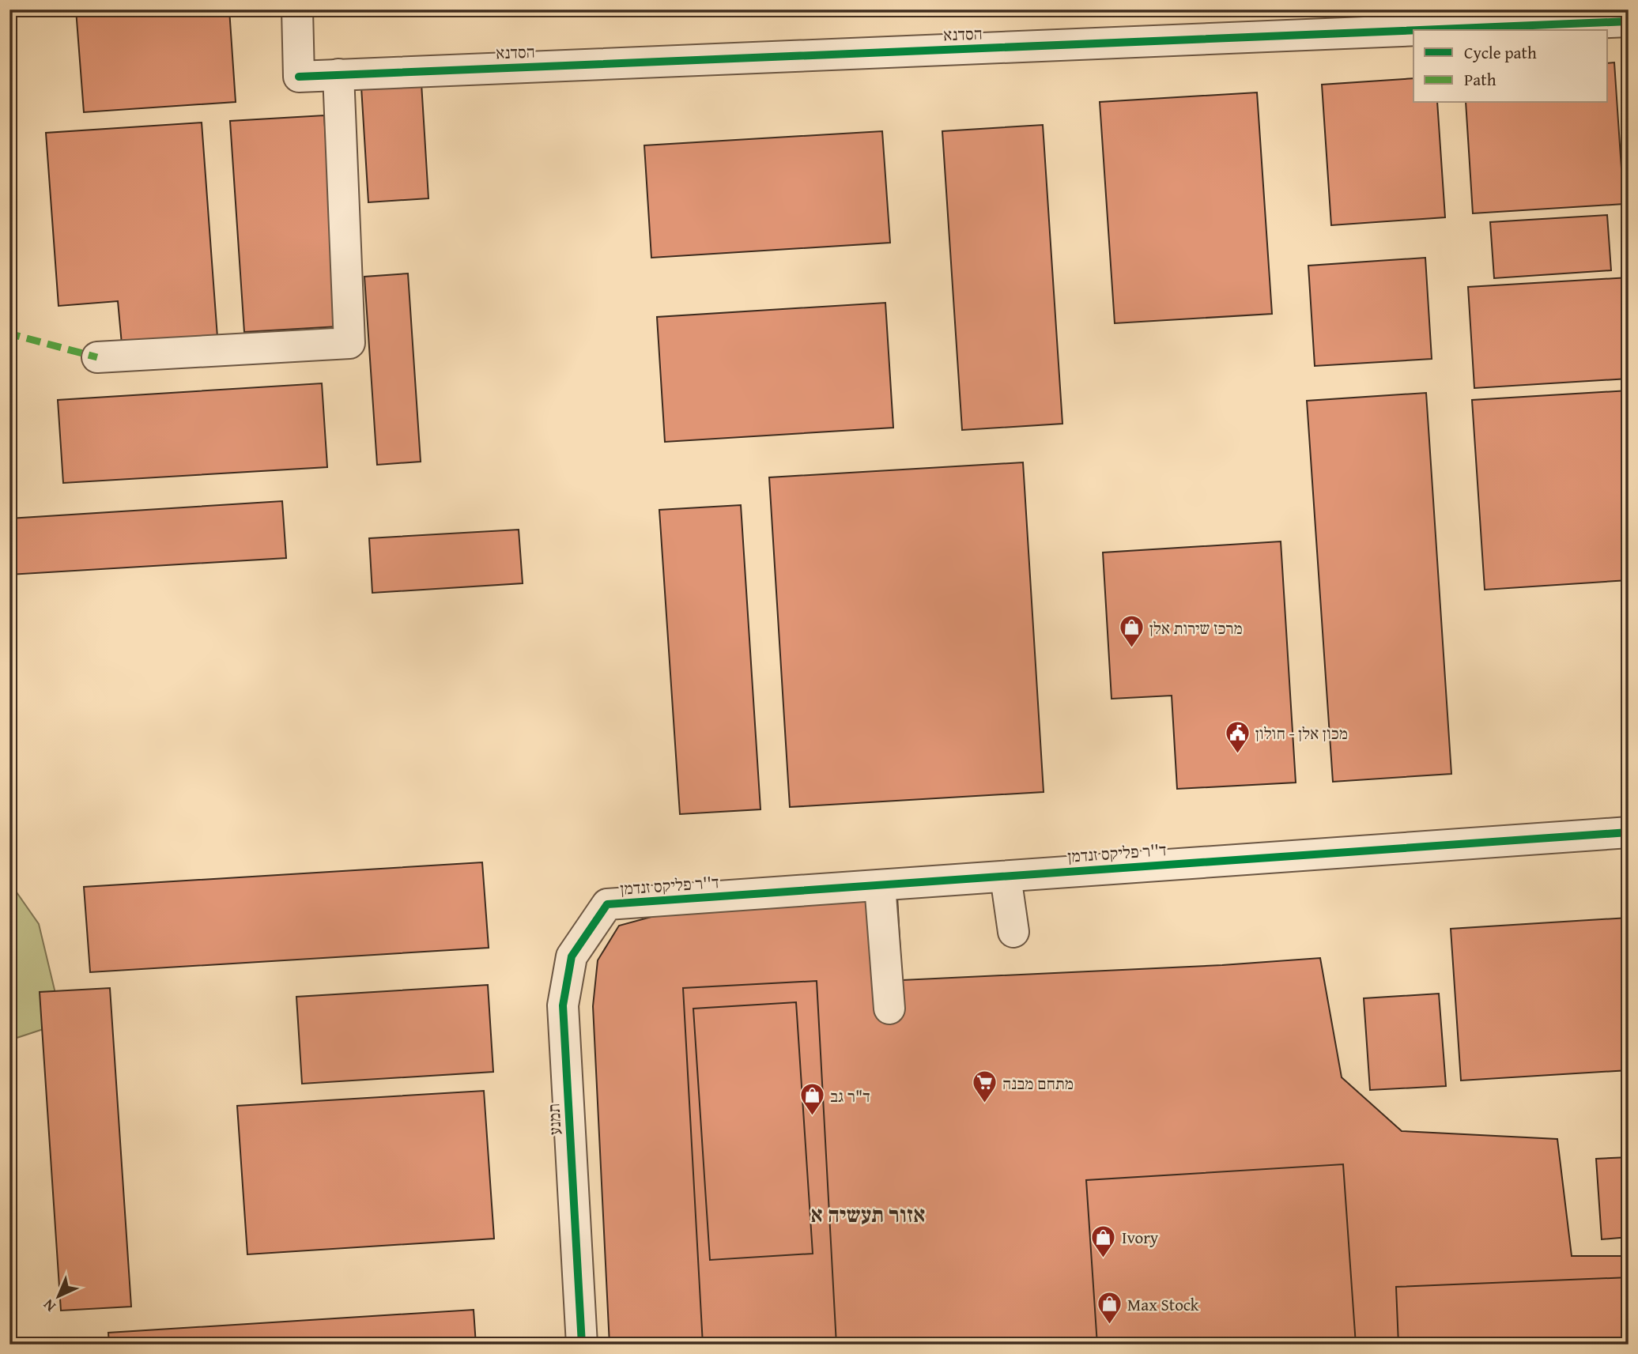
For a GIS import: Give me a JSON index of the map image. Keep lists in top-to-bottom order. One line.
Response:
{"streets":{"street":["הסדנא","ד''ר פליקס זנדמן","תמנע"]},"crossings":[["ד''ר פליקס זנדמן","תמנע"]],"districts":["אזור תעשיה א"],"places":{"shop":["מרכז שירות אלן","ד\"ר גב","Ivory","Max Stock"],"public building":["מכון אלן - חולון"],"supermarket":["מתחם מבנה"]},"legend":["Cycle path","Path"],"north":"bottom left"}
